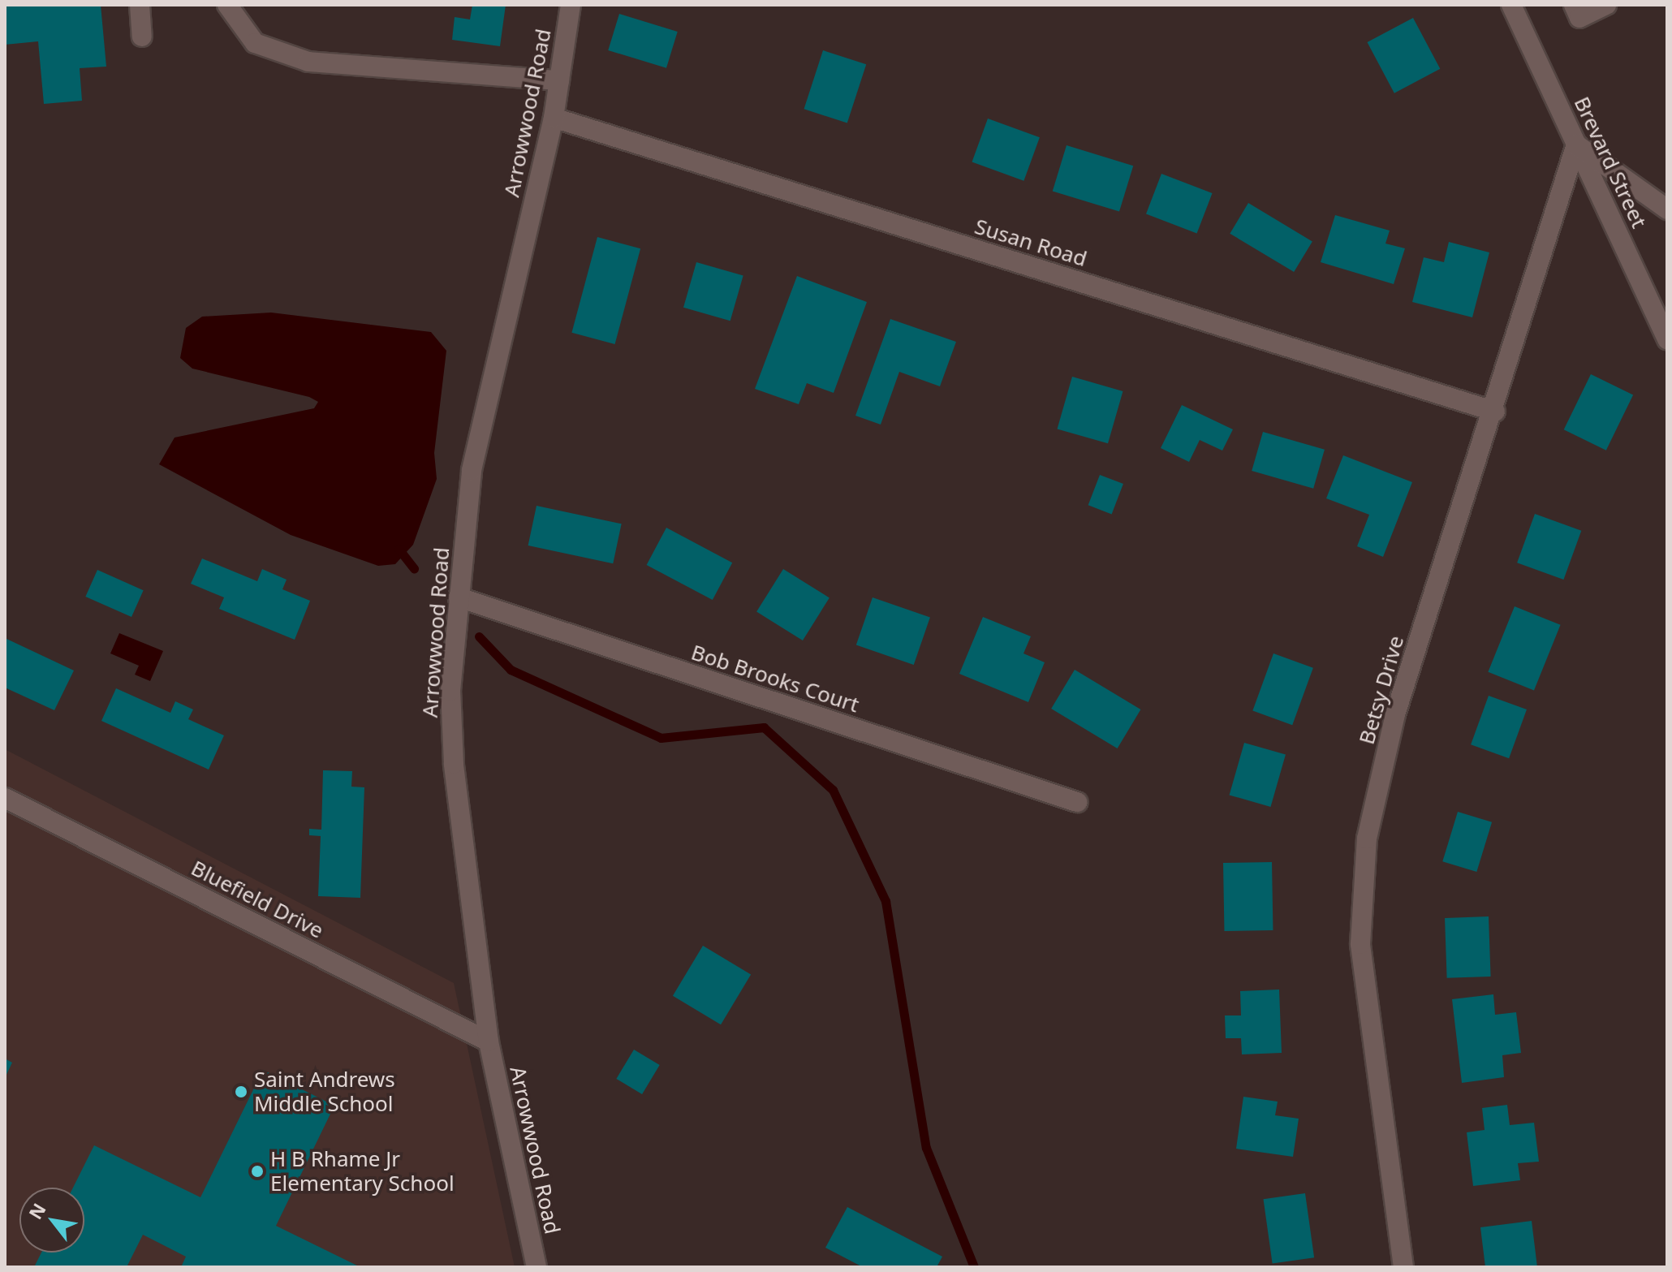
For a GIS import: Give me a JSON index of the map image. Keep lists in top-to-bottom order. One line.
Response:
{"streets":{"street":["Arrowwood Road","Brevard Street","Susan Road","Bob Brooks Court","Betsy Drive","Bluefield Drive"]},"crossings":[["Arrowwood Road","Susan Road"],["Arrowwood Road","Bob Brooks Court"],["Arrowwood Road","Bluefield Drive"],["Brevard Street","Betsy Drive"],["Susan Road","Betsy Drive"]],"places":["Saint Andrews Middle School","H B Rhame Jr Elementary School"],"north":"top left"}
